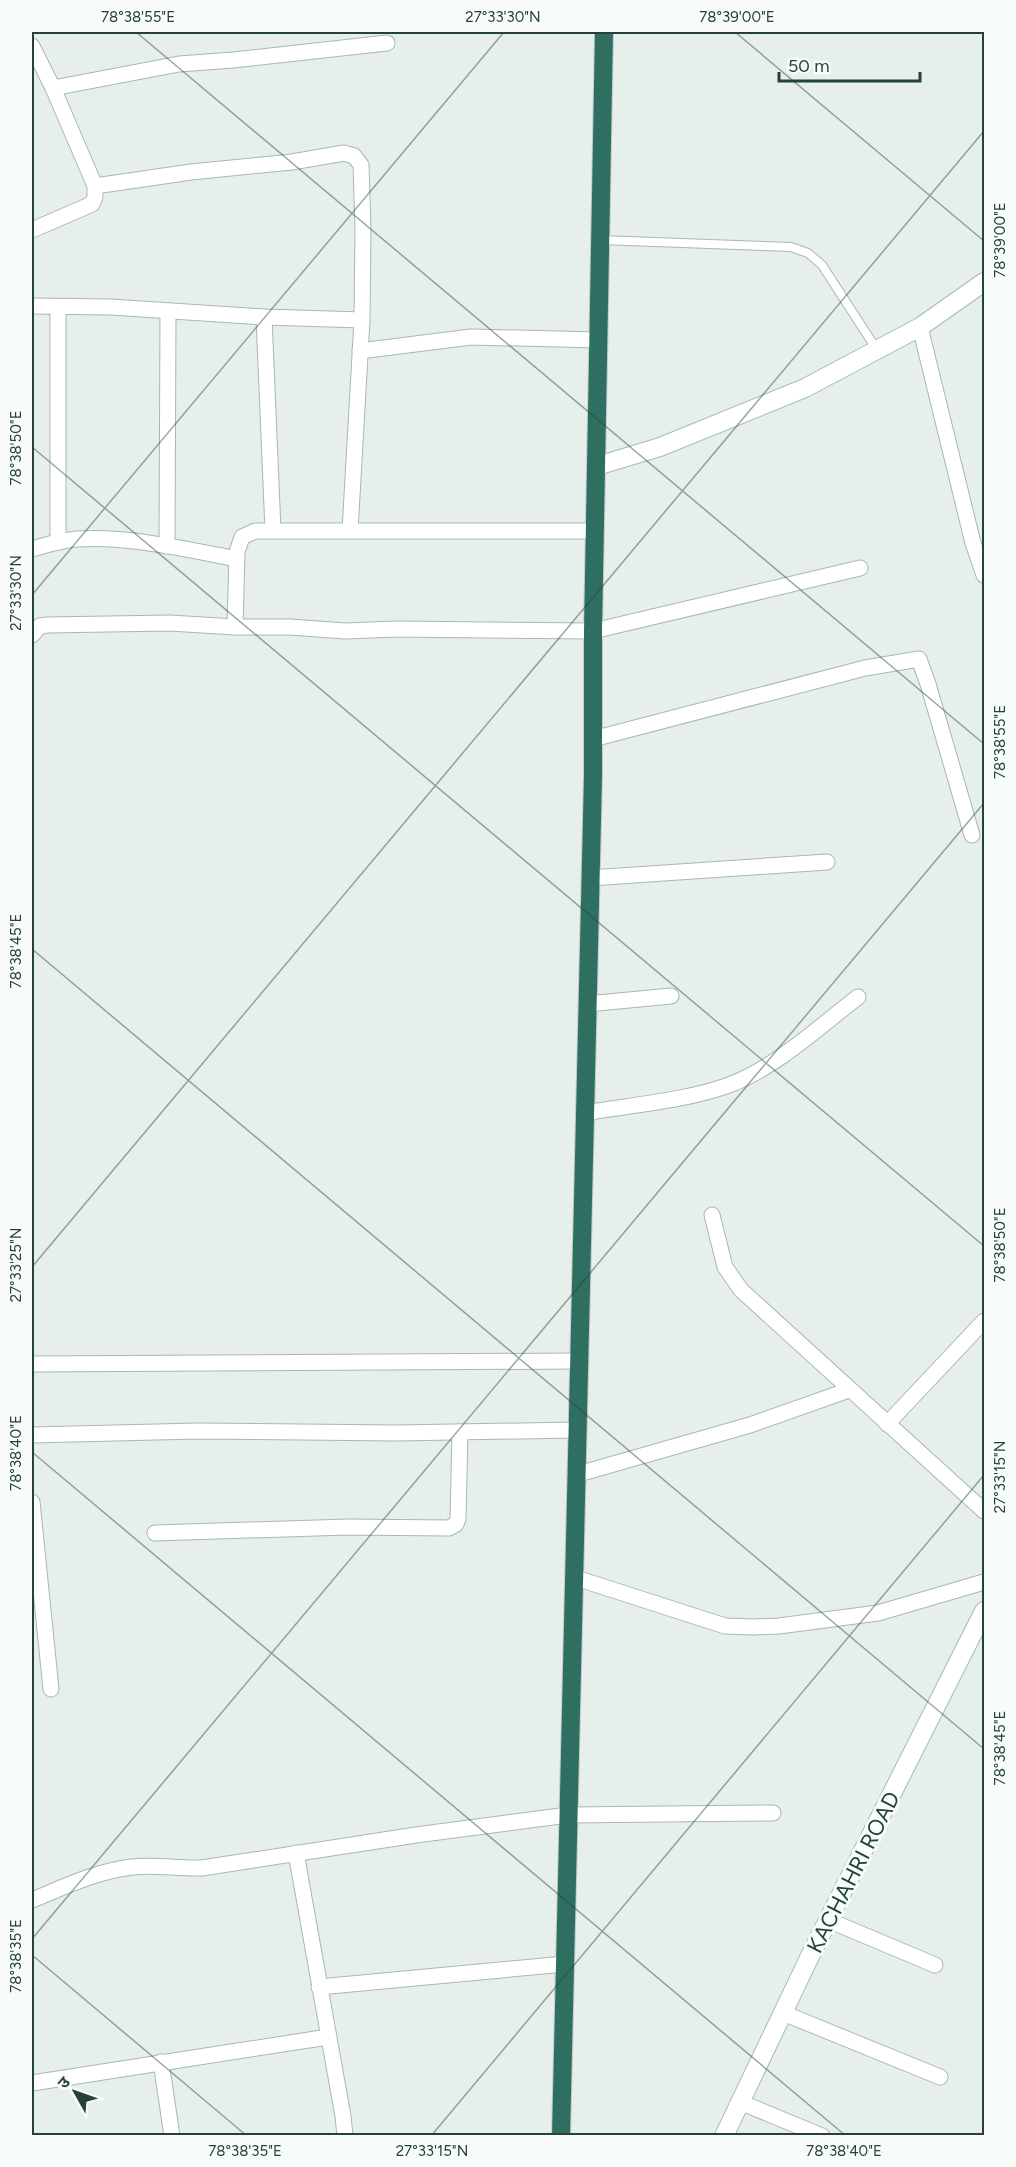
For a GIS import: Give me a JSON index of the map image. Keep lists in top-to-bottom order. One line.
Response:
{"streets":{"main road":["KACHAHRI ROAD"]},"scale_bar":"50 m","north":"top left","coordinates":["78°38'55\"E","27°33'30\"N","78°39'00\"E","78°38'50\"E","78°38'45\"E","27°33'25\"N","78°38'40\"E","27°33'15\"N","78°38'35\"E"]}
